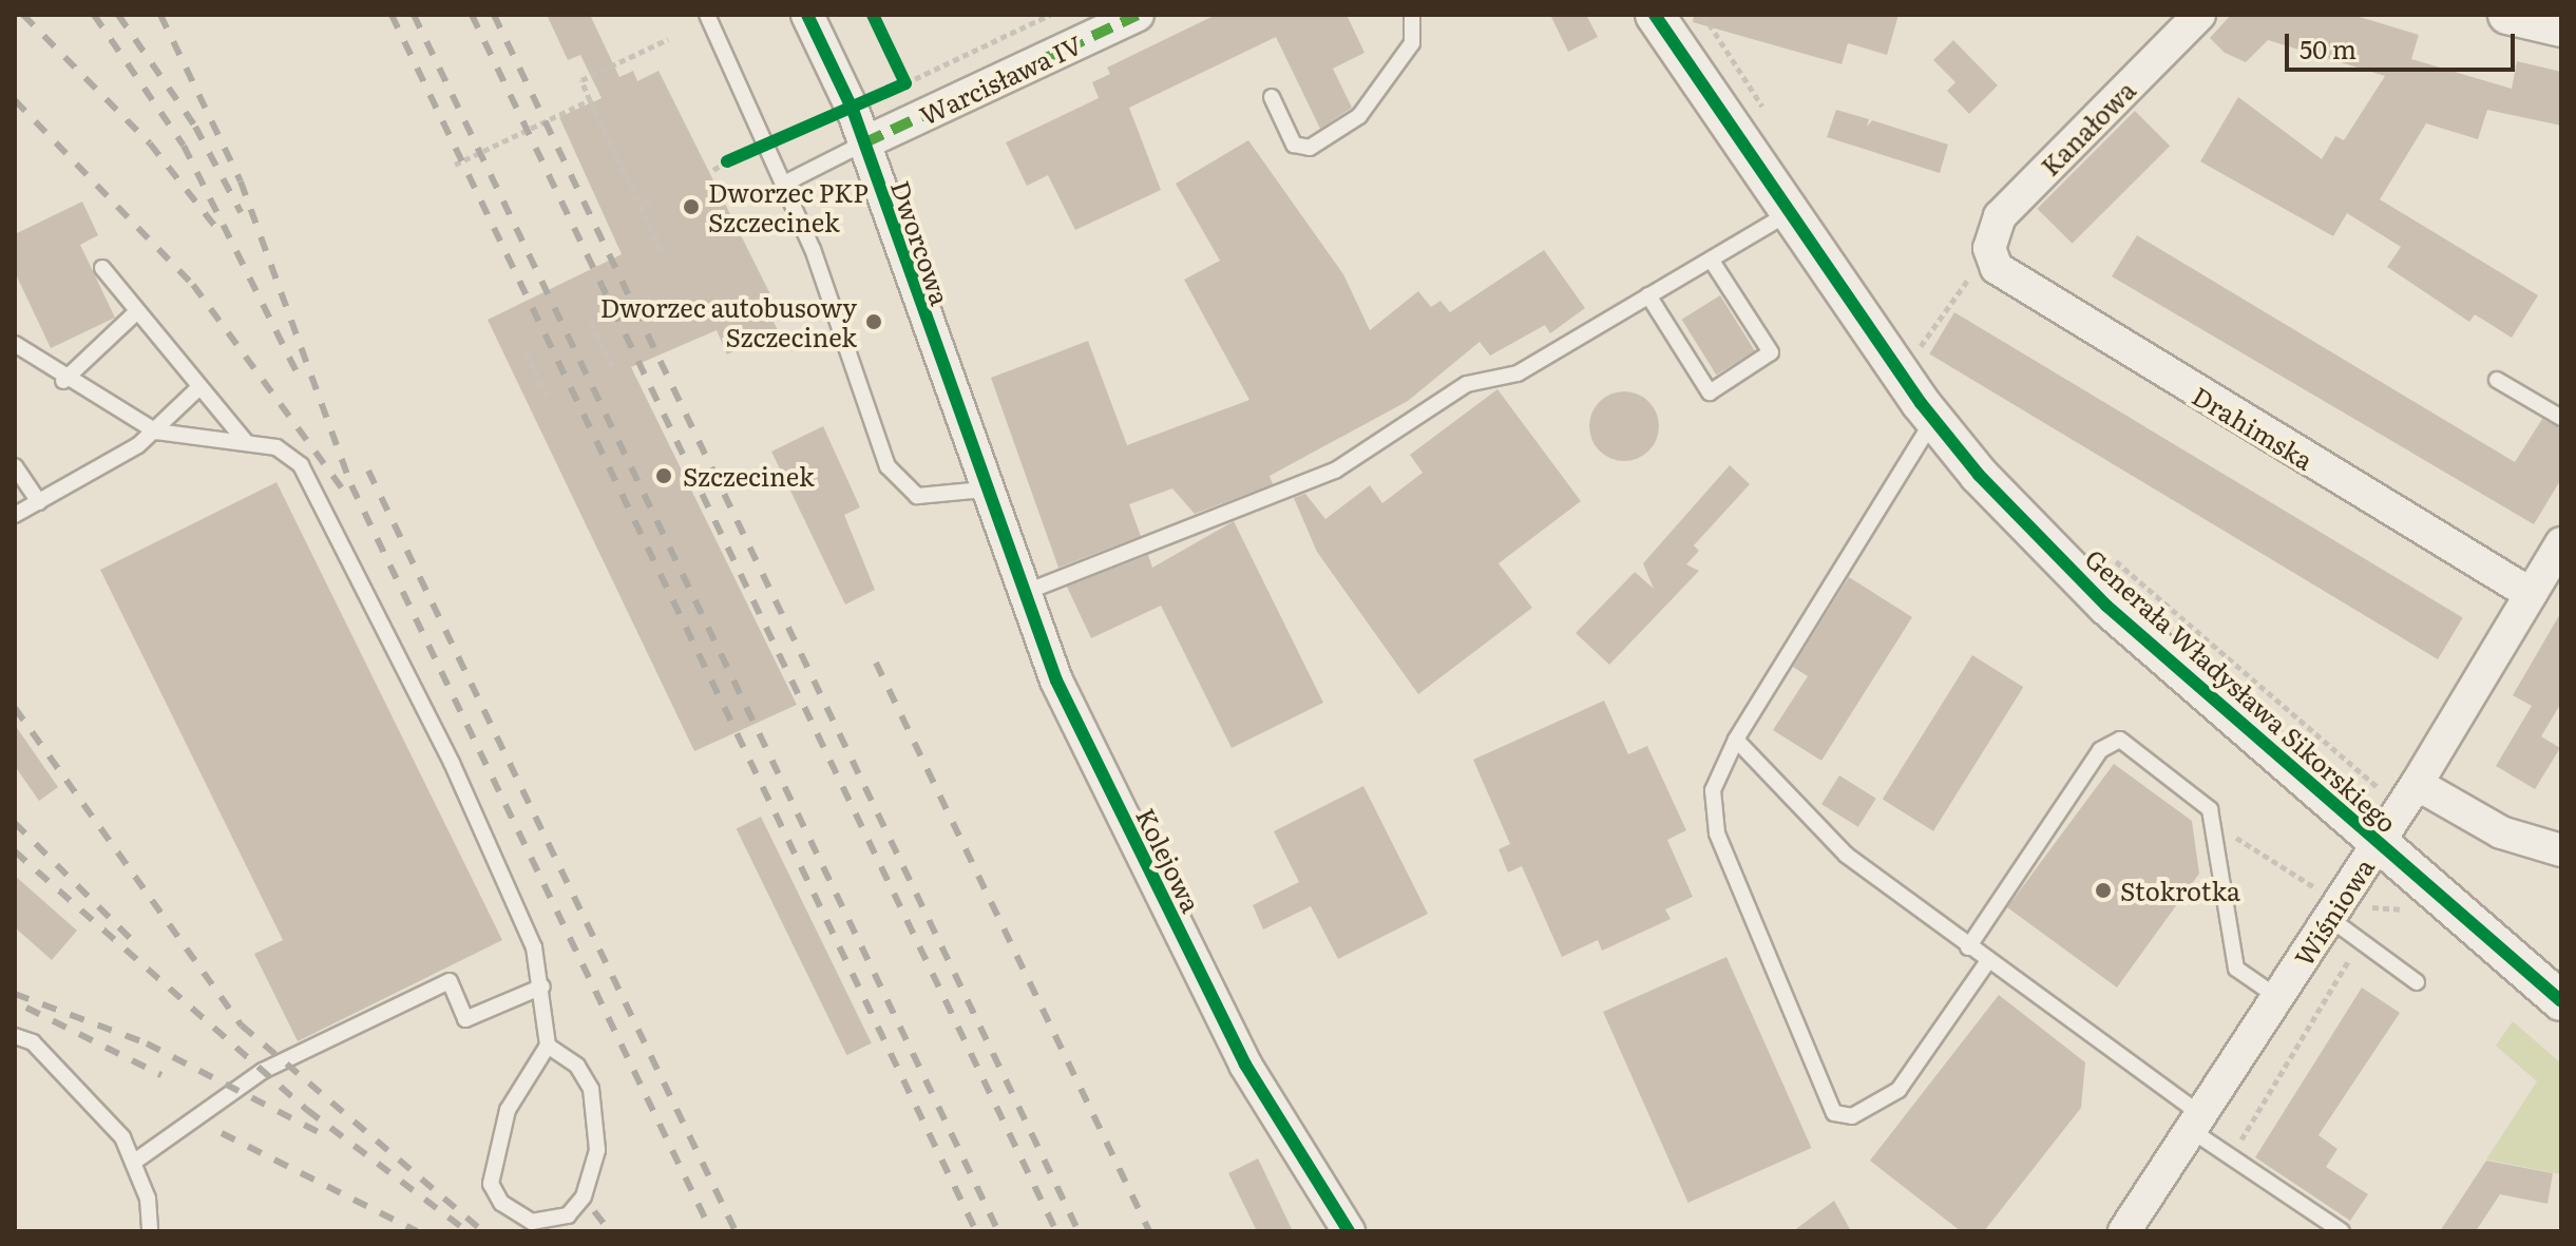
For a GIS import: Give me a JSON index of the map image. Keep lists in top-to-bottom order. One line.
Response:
{"streets":{"street":["Warcisława IV","Kanałowa","Dworcowa","Drahimska","Generała Władysława Sikorskiego","Kolejowa","Wiśniowa"]},"crossings":[["Warcisława IV","Dworcowa"],["Kanałowa","Drahimska"],["Dworcowa","Kolejowa"],["Drahimska","Wiśniowa"],["Generała Władysława Sikorskiego","Wiśniowa"]],"places":["Dworzec PKP Szczecinek","Dworzec autobusowy Szczecinek","Szczecinek","Stokrotka"],"scale_bar":"50 m"}
